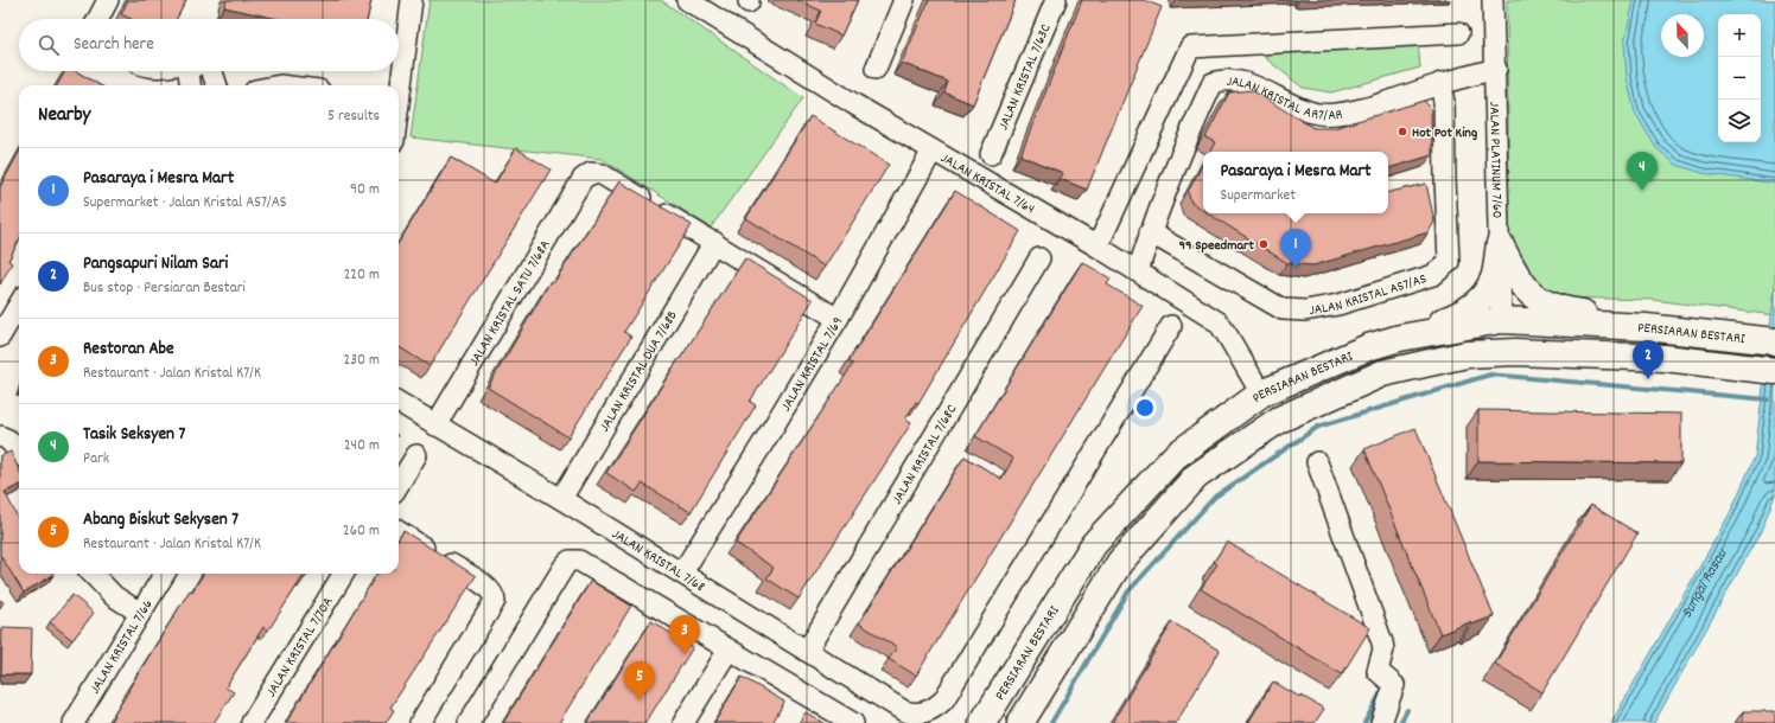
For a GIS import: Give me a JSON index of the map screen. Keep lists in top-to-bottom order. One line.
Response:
{"streets":{"main road":["PERSIARAN BESTARI"],"street":["JALAN KRISTAL 7/63C","JALAN KRISTAL AR7/AR","JALAN PLATINUM 7/60","JALAN KRISTAL 7/64","JALAN KRISTAL AS7/AS","JALAN KRISTAL SATU 7/68A","JALAN KRISTAL 7/69","JALAN KRISTAL DUA 7/68B","JALAN KRISTAL 7/68C","JALAN KRISTAL 7/68","JALAN KRISTAL 7/66","JALAN KRISTAL 7/70A"]},"crossings":[["JALAN KRISTAL AR7/AR","JALAN PLATINUM 7/60"],["JALAN KRISTAL AR7/AR","JALAN KRISTAL 7/64"],["JALAN KRISTAL AR7/AR","JALAN KRISTAL AS7/AS"],["JALAN PLATINUM 7/60","PERSIARAN BESTARI"],["JALAN KRISTAL 7/64","PERSIARAN BESTARI"],["JALAN KRISTAL 7/64","JALAN KRISTAL 7/69"],["JALAN KRISTAL SATU 7/68A","JALAN KRISTAL DUA 7/68B"],["JALAN KRISTAL SATU 7/68A","JALAN KRISTAL 7/68"],["JALAN KRISTAL 7/69","JALAN KRISTAL 7/68"],["JALAN KRISTAL DUA 7/68B","JALAN KRISTAL 7/68"],["JALAN KRISTAL 7/68C","JALAN KRISTAL 7/68"]],"water":["Sungai Rasau"],"places":["Hot Pot King","99 Speedmart"],"north":"top","page":{"map_buttons":["+","−"],"search":"Search here","heading":["Nearby","5 results"],"list":[{"mark":"1","name":"Pasaraya i Mesra Mart","note":"Supermarket · Jalan Kristal AS7/AS","value":"90 m"},{"mark":"2","name":"Pangsapuri Nilam Sari","note":"Bus stop · Persiaran Bestari","value":"220 m"},{"mark":"3","name":"Restoran Abe","note":"Restaurant · Jalan Kristal K7/K","value":"230 m"},{"mark":"4","name":"Tasik Seksyen 7","note":"Park","value":"240 m"},{"mark":"5","name":"Abang Biskut Sekysen 7","note":"Restaurant · Jalan Kristal K7/K","value":"260 m"}],"popup":["Pasaraya i Mesra Mart","Supermarket"],"pins":["4","1","2","3","5"]}}
